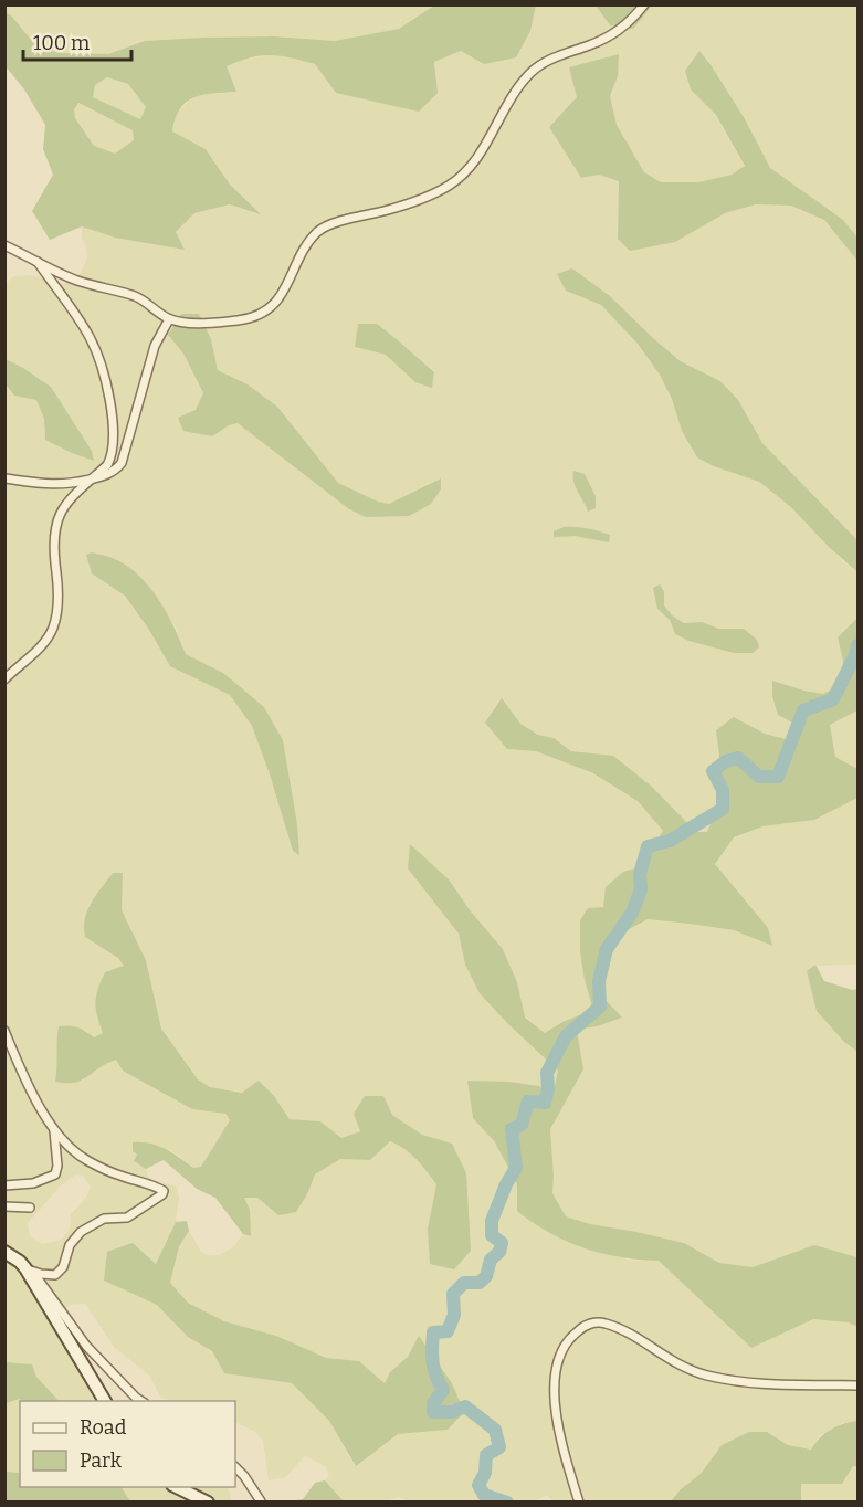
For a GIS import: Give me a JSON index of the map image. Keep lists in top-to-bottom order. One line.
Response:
{"legend":["Road","Park"],"scale_bar":"100 m"}
